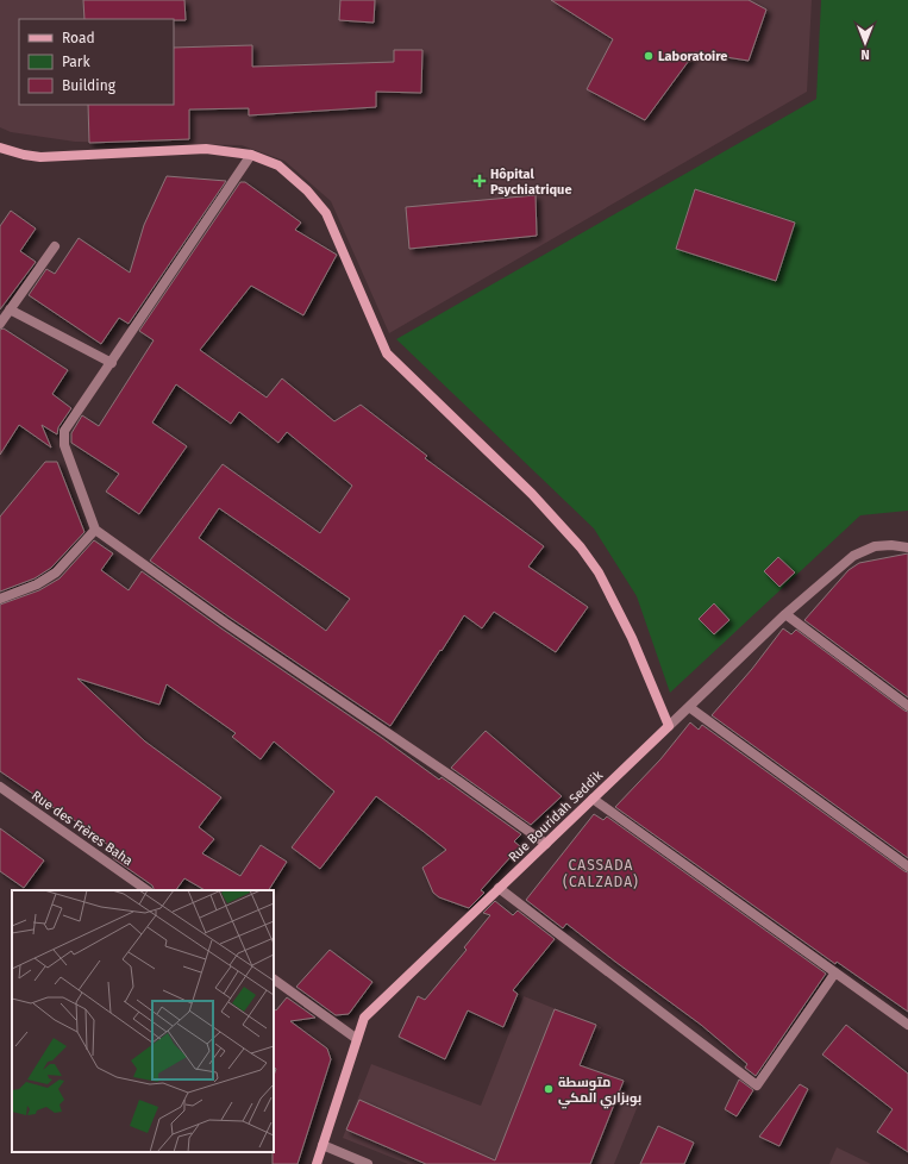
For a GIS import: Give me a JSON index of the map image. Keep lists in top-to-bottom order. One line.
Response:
{"streets":{"main road":["Rue Bouridah Seddik"],"street":["Rue des Frères Baha"]},"districts":["CASSADA (CALZADA)"],"places":{"other":["Laboratoire","متوسطة بوبزاري المكي"],"health":["Hôpital Psychiatrique"]},"legend":["Road","Park","Building"],"north":"bottom"}
